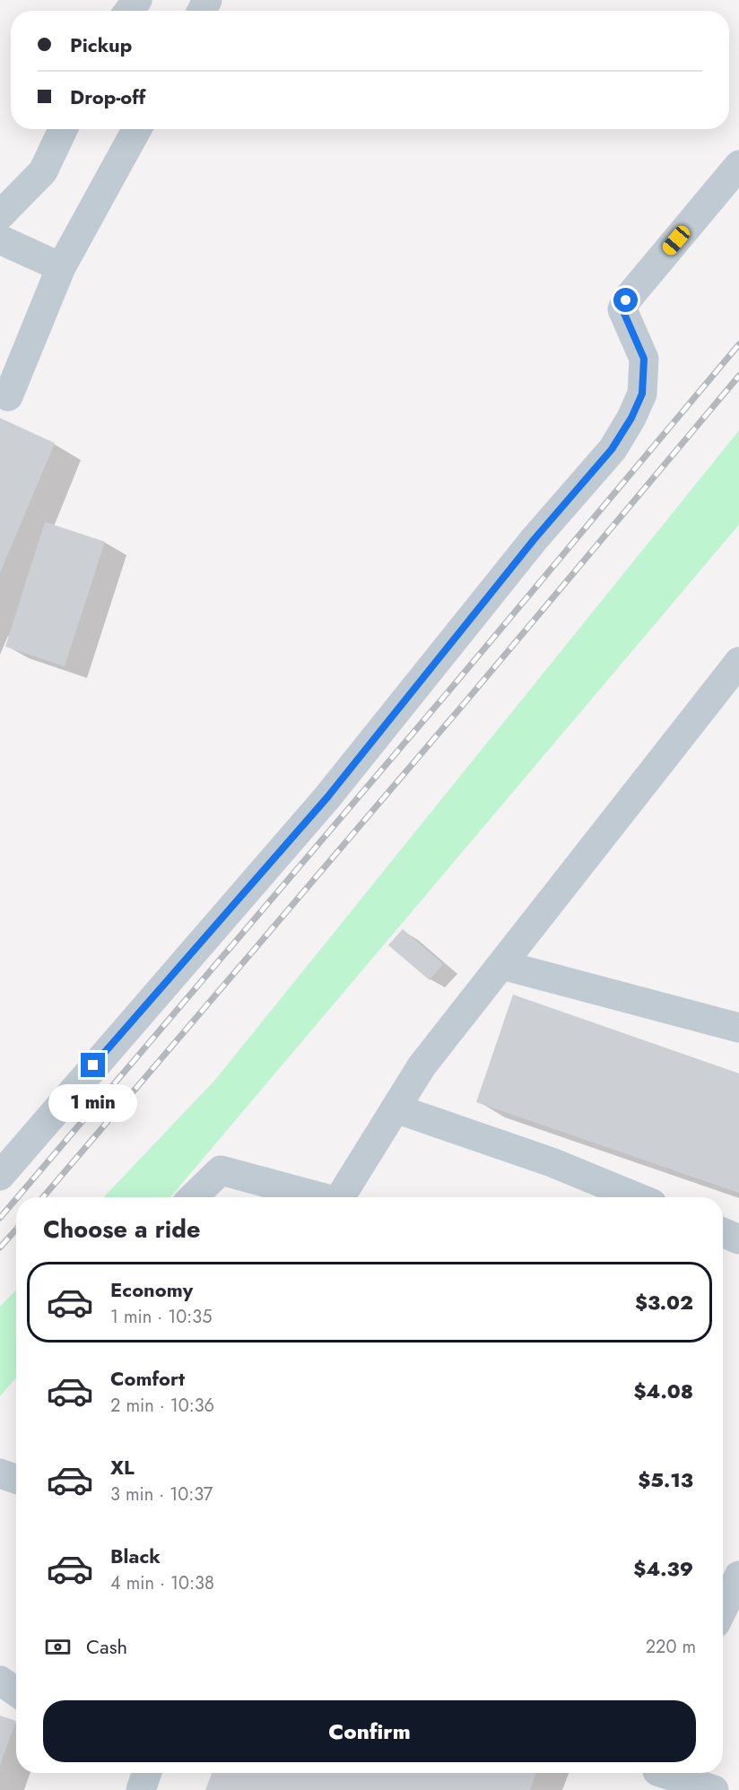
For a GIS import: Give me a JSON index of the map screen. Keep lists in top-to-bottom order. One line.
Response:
{"page":{"banner":["Pickup","Drop-off"],"bubble":"1 min","heading":"Choose a ride","list":[{"name":"Economy","note":"1 min · 10:35","value":"$3.02"},{"name":"Comfort","note":"2 min · 10:36","value":"$4.08"},{"name":"XL","note":"3 min · 10:37","value":"$5.13"},{"name":"Black","note":"4 min · 10:38","value":"$4.39"}],"pay":["Cash","220 m"],"buttons":"Confirm"}}
